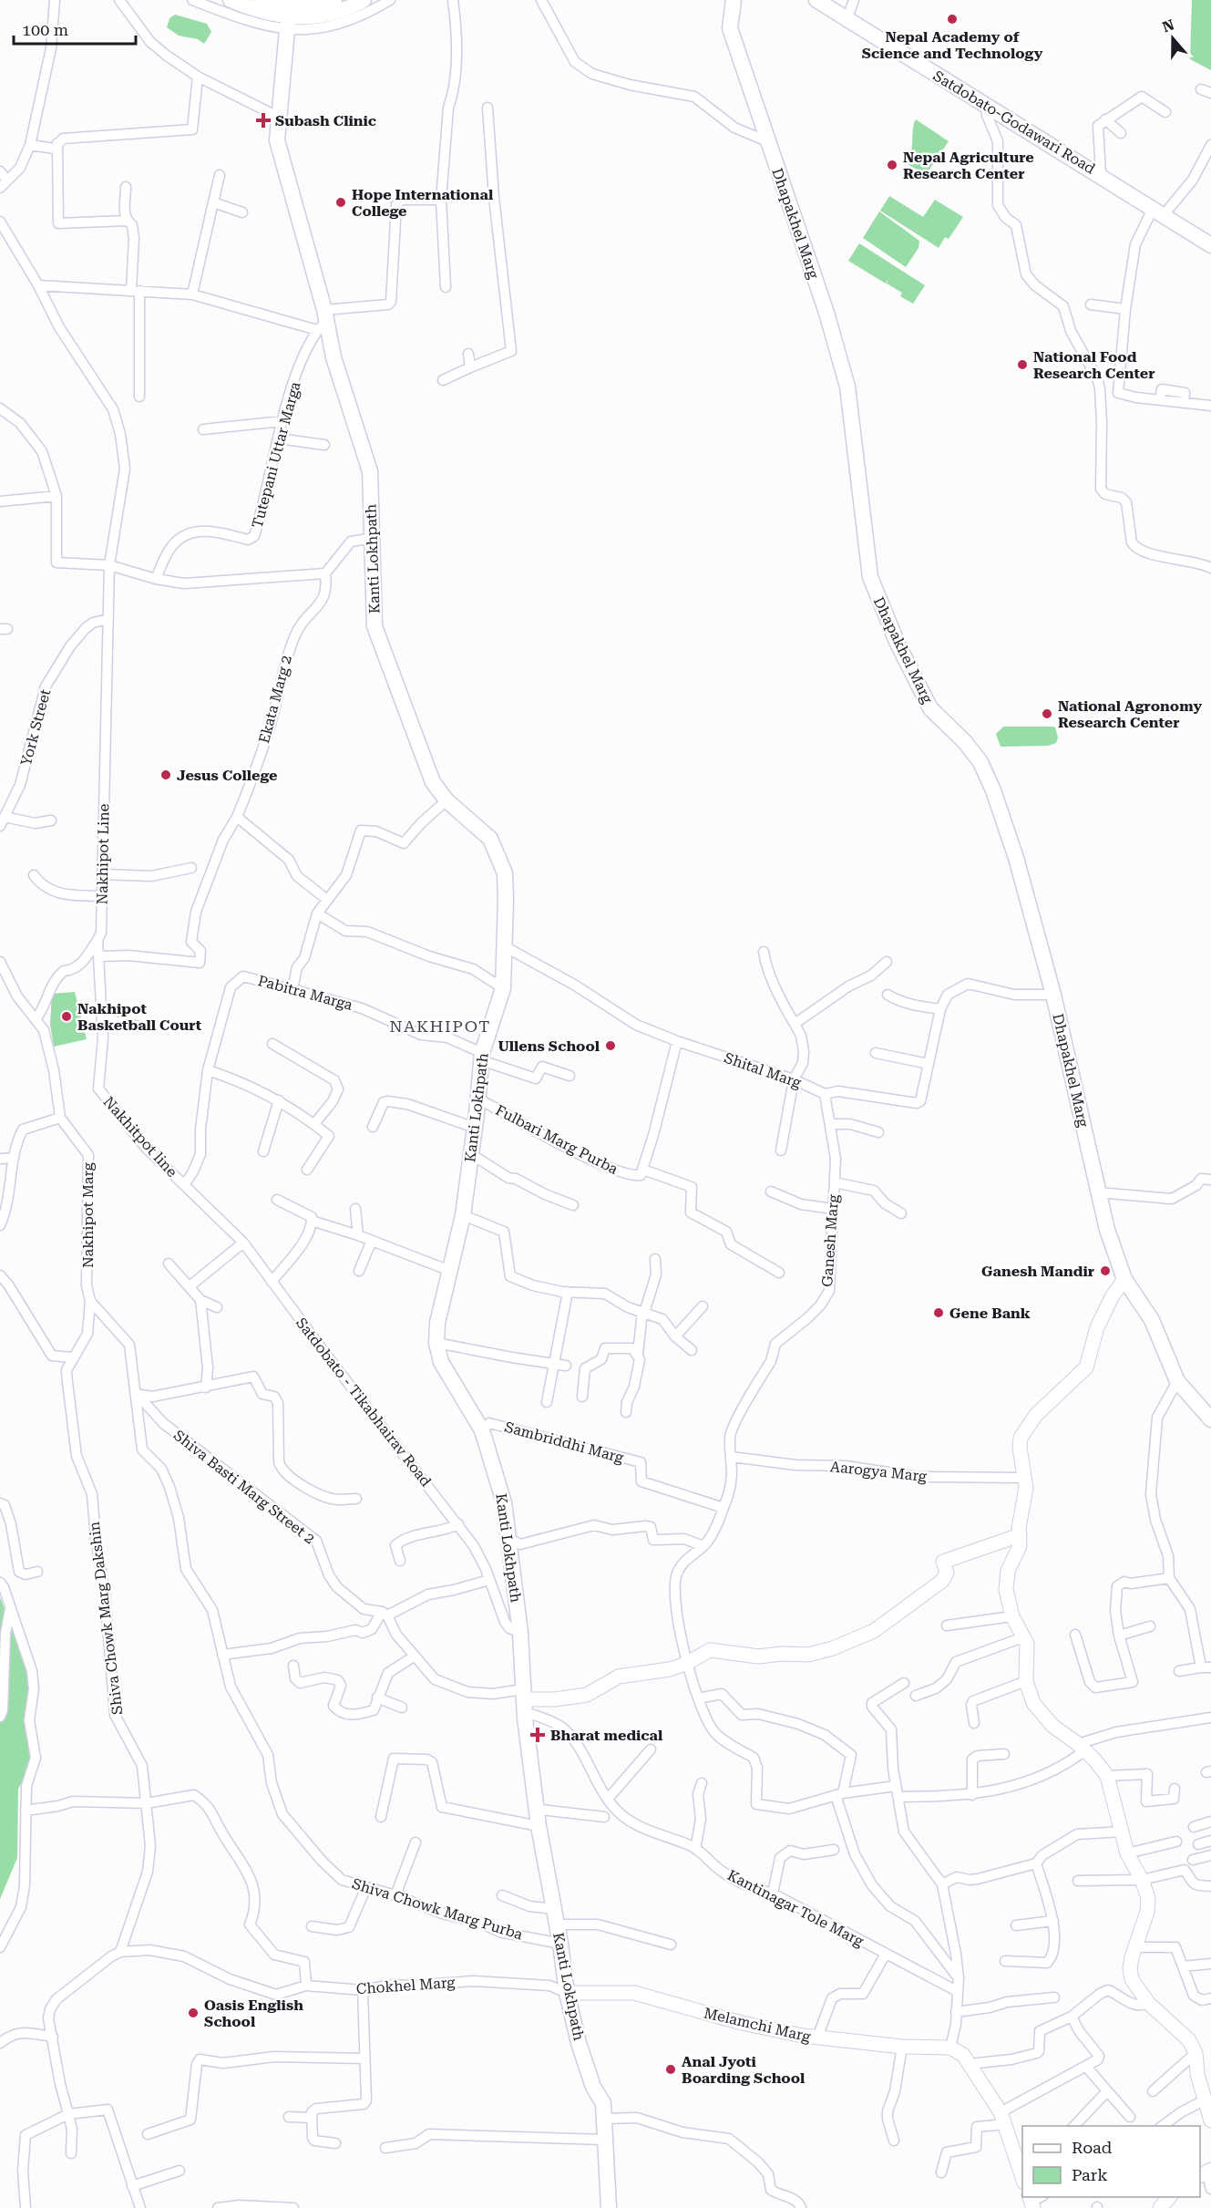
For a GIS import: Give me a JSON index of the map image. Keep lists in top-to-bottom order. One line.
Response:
{"streets":{"main road":["Satdobato-Godawari Road","Dhapakhel Marg","Kanti Lokhpath","Melamchi Marg"],"street":["Tutepani Uttar Marga","Ekata Marg 2","York Street","Nakhipot Line","Pabitra Marga","Shital Marg","Nakhitpot line","Fulbari Marg Purba","Nakhipot Marg","Ganesh Marg","Satdobato - Tikabhairav Road","Sambriddhi Marg","Aarogya Marg","Shiva Basti Marg Street 2","Shiva Chowk Marg Dakshin","Kantinagar Tole Marg","Shiva Chowk Marg Purba","Chokhel Marg"]},"crossings":[["Dhapakhel Marg","Shital Marg"],["Tutepani Uttar Marga","Kanti Lokhpath"],["Kanti Lokhpath","Pabitra Marga"],["Kanti Lokhpath","Shital Marg"],["Kanti Lokhpath","Fulbari Marg Purba"],["Kanti Lokhpath","Satdobato - Tikabhairav Road"],["Kanti Lokhpath","Sambriddhi Marg"],["Kanti Lokhpath","Kantinagar Tole Marg"],["Kanti Lokhpath","Shiva Chowk Marg Purba"],["Kanti Lokhpath","Chokhel Marg"],["Kanti Lokhpath","Melamchi Marg"],["Ekata Marg 2","Nakhipot Line"],["York Street","Nakhipot Line"],["Nakhipot Line","Nakhitpot line"],["Pabitra Marga","Nakhitpot line"],["Pabitra Marga","Satdobato - Tikabhairav Road"],["Shital Marg","Ganesh Marg"],["Nakhitpot line","Satdobato - Tikabhairav Road"],["Nakhipot Marg","Shiva Chowk Marg Dakshin"],["Nakhipot Marg","Shiva Chowk Marg Purba"],["Ganesh Marg","Sambriddhi Marg"],["Ganesh Marg","Aarogya Marg"],["Shiva Basti Marg Street 2","Shiva Chowk Marg Purba"],["Shiva Chowk Marg Dakshin","Shiva Chowk Marg Purba"],["Shiva Chowk Marg Dakshin","Chokhel Marg"],["Chokhel Marg","Melamchi Marg"]],"districts":["NAKHIPOT"],"places":{"other":["Nepal Academy of Science and Technology","Nepal Agriculture Research Center","Hope International College","National Food Research Center","National Agronomy Research Center","Jesus College","Nakhipot Basketball Court","Ullens School","Ganesh Mandir","Gene Bank","Oasis English School","Anal Jyoti Boarding School"],"health":["Subash Clinic","Bharat medical"]},"legend":["Road","Park"],"scale_bar":"100 m","north":"top"}
